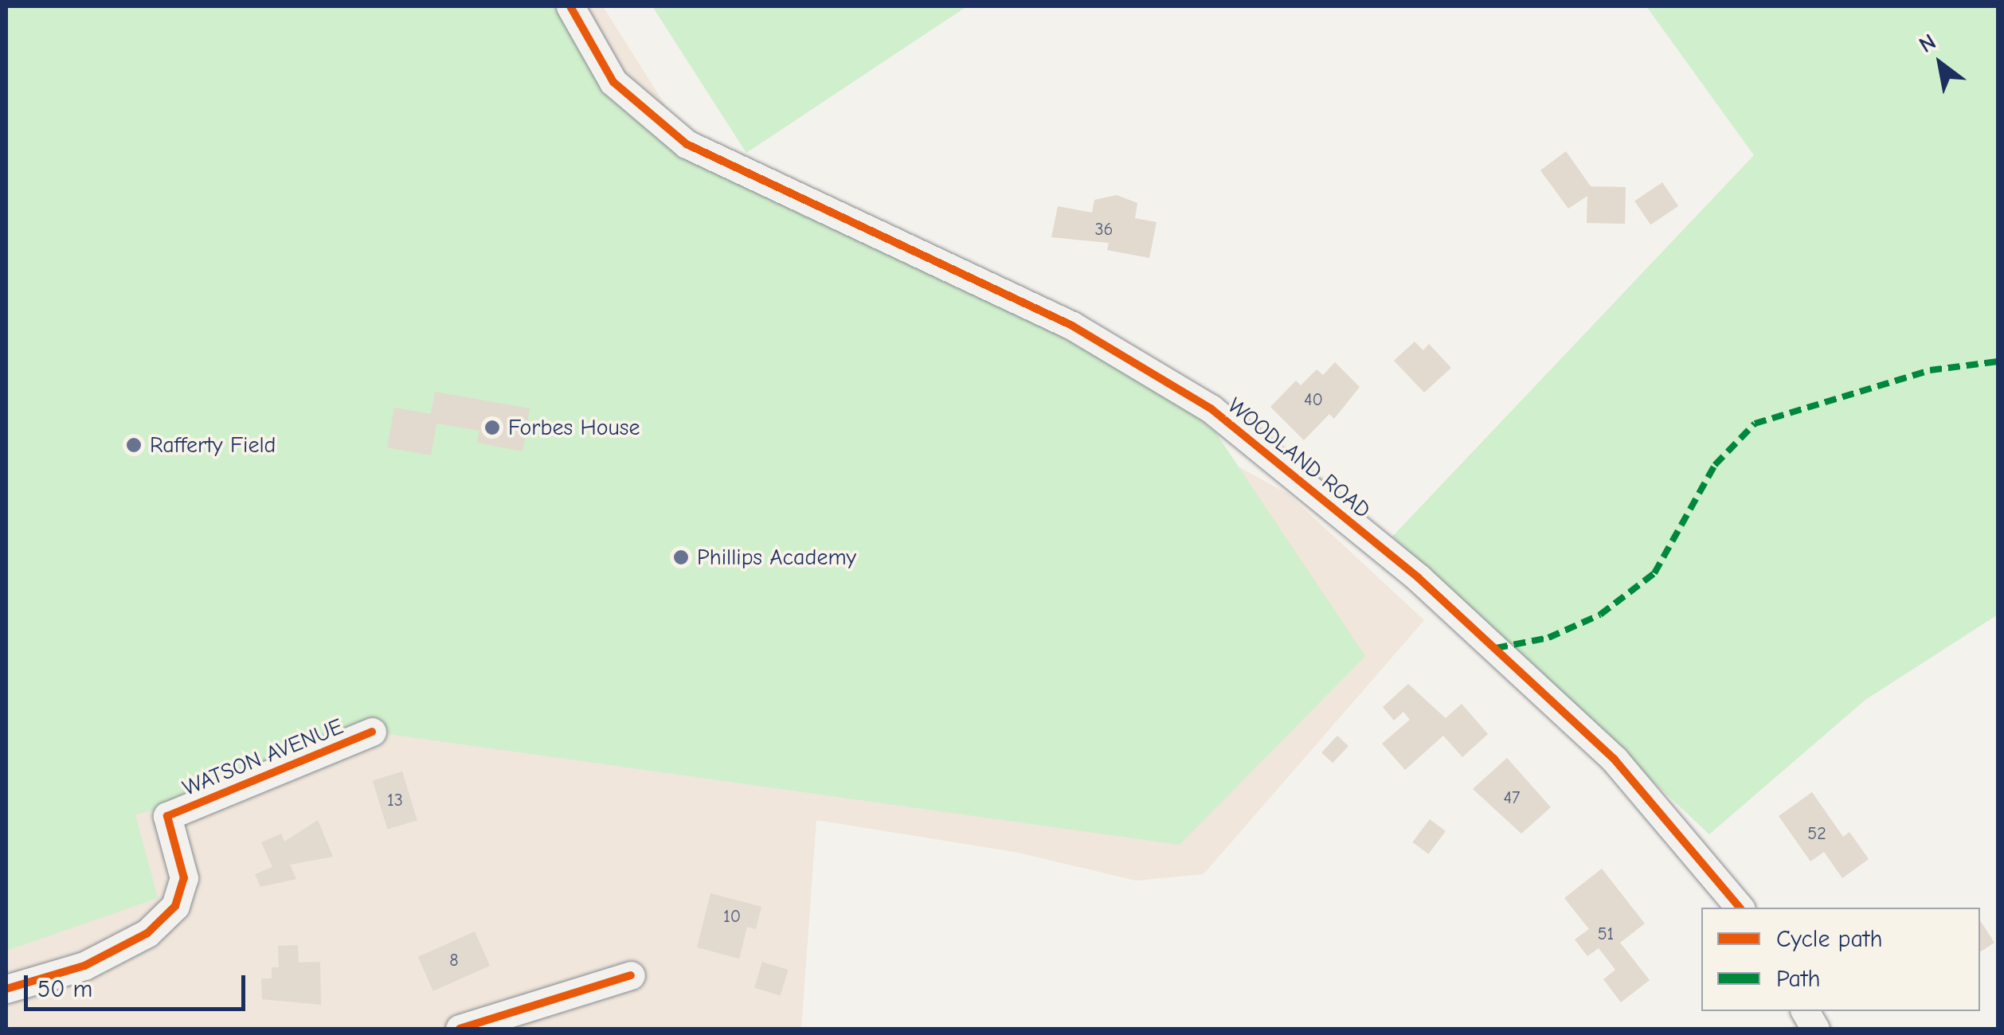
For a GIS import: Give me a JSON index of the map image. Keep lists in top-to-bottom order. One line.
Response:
{"streets":{"street":["WOODLAND ROAD","WATSON AVENUE"]},"places":["Forbes House","Rafferty Field","Phillips Academy"],"house_numbers":["36","40","47","13","52","10","51","8"],"legend":["Cycle path","Path"],"scale_bar":"50 m","north":"top left"}
